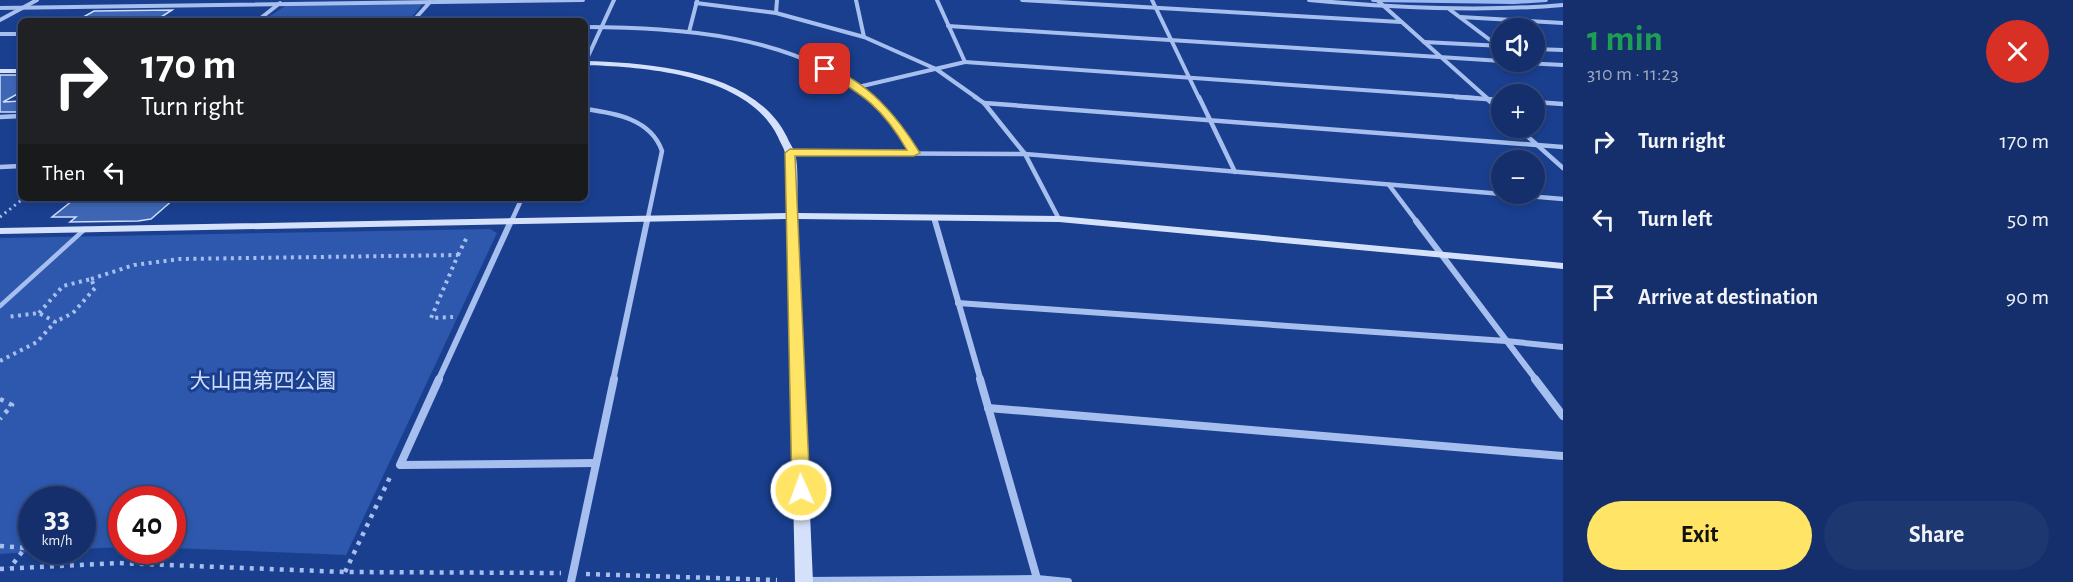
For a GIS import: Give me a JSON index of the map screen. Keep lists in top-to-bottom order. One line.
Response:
{"parks":["大山田第四公園"],"page":{"heading":["1 min","310 m · 11:23"],"map_buttons":["+","−"],"turn":["170 m","Turn right"],"list":[{"name":"Turn right","value":"170 m"},{"name":"Turn left","value":"50 m"},{"name":"Arrive at destination","value":"90 m"}],"then":"Then","speed":"33 km/h","limit":"40","buttons":["Exit","Share"]}}
